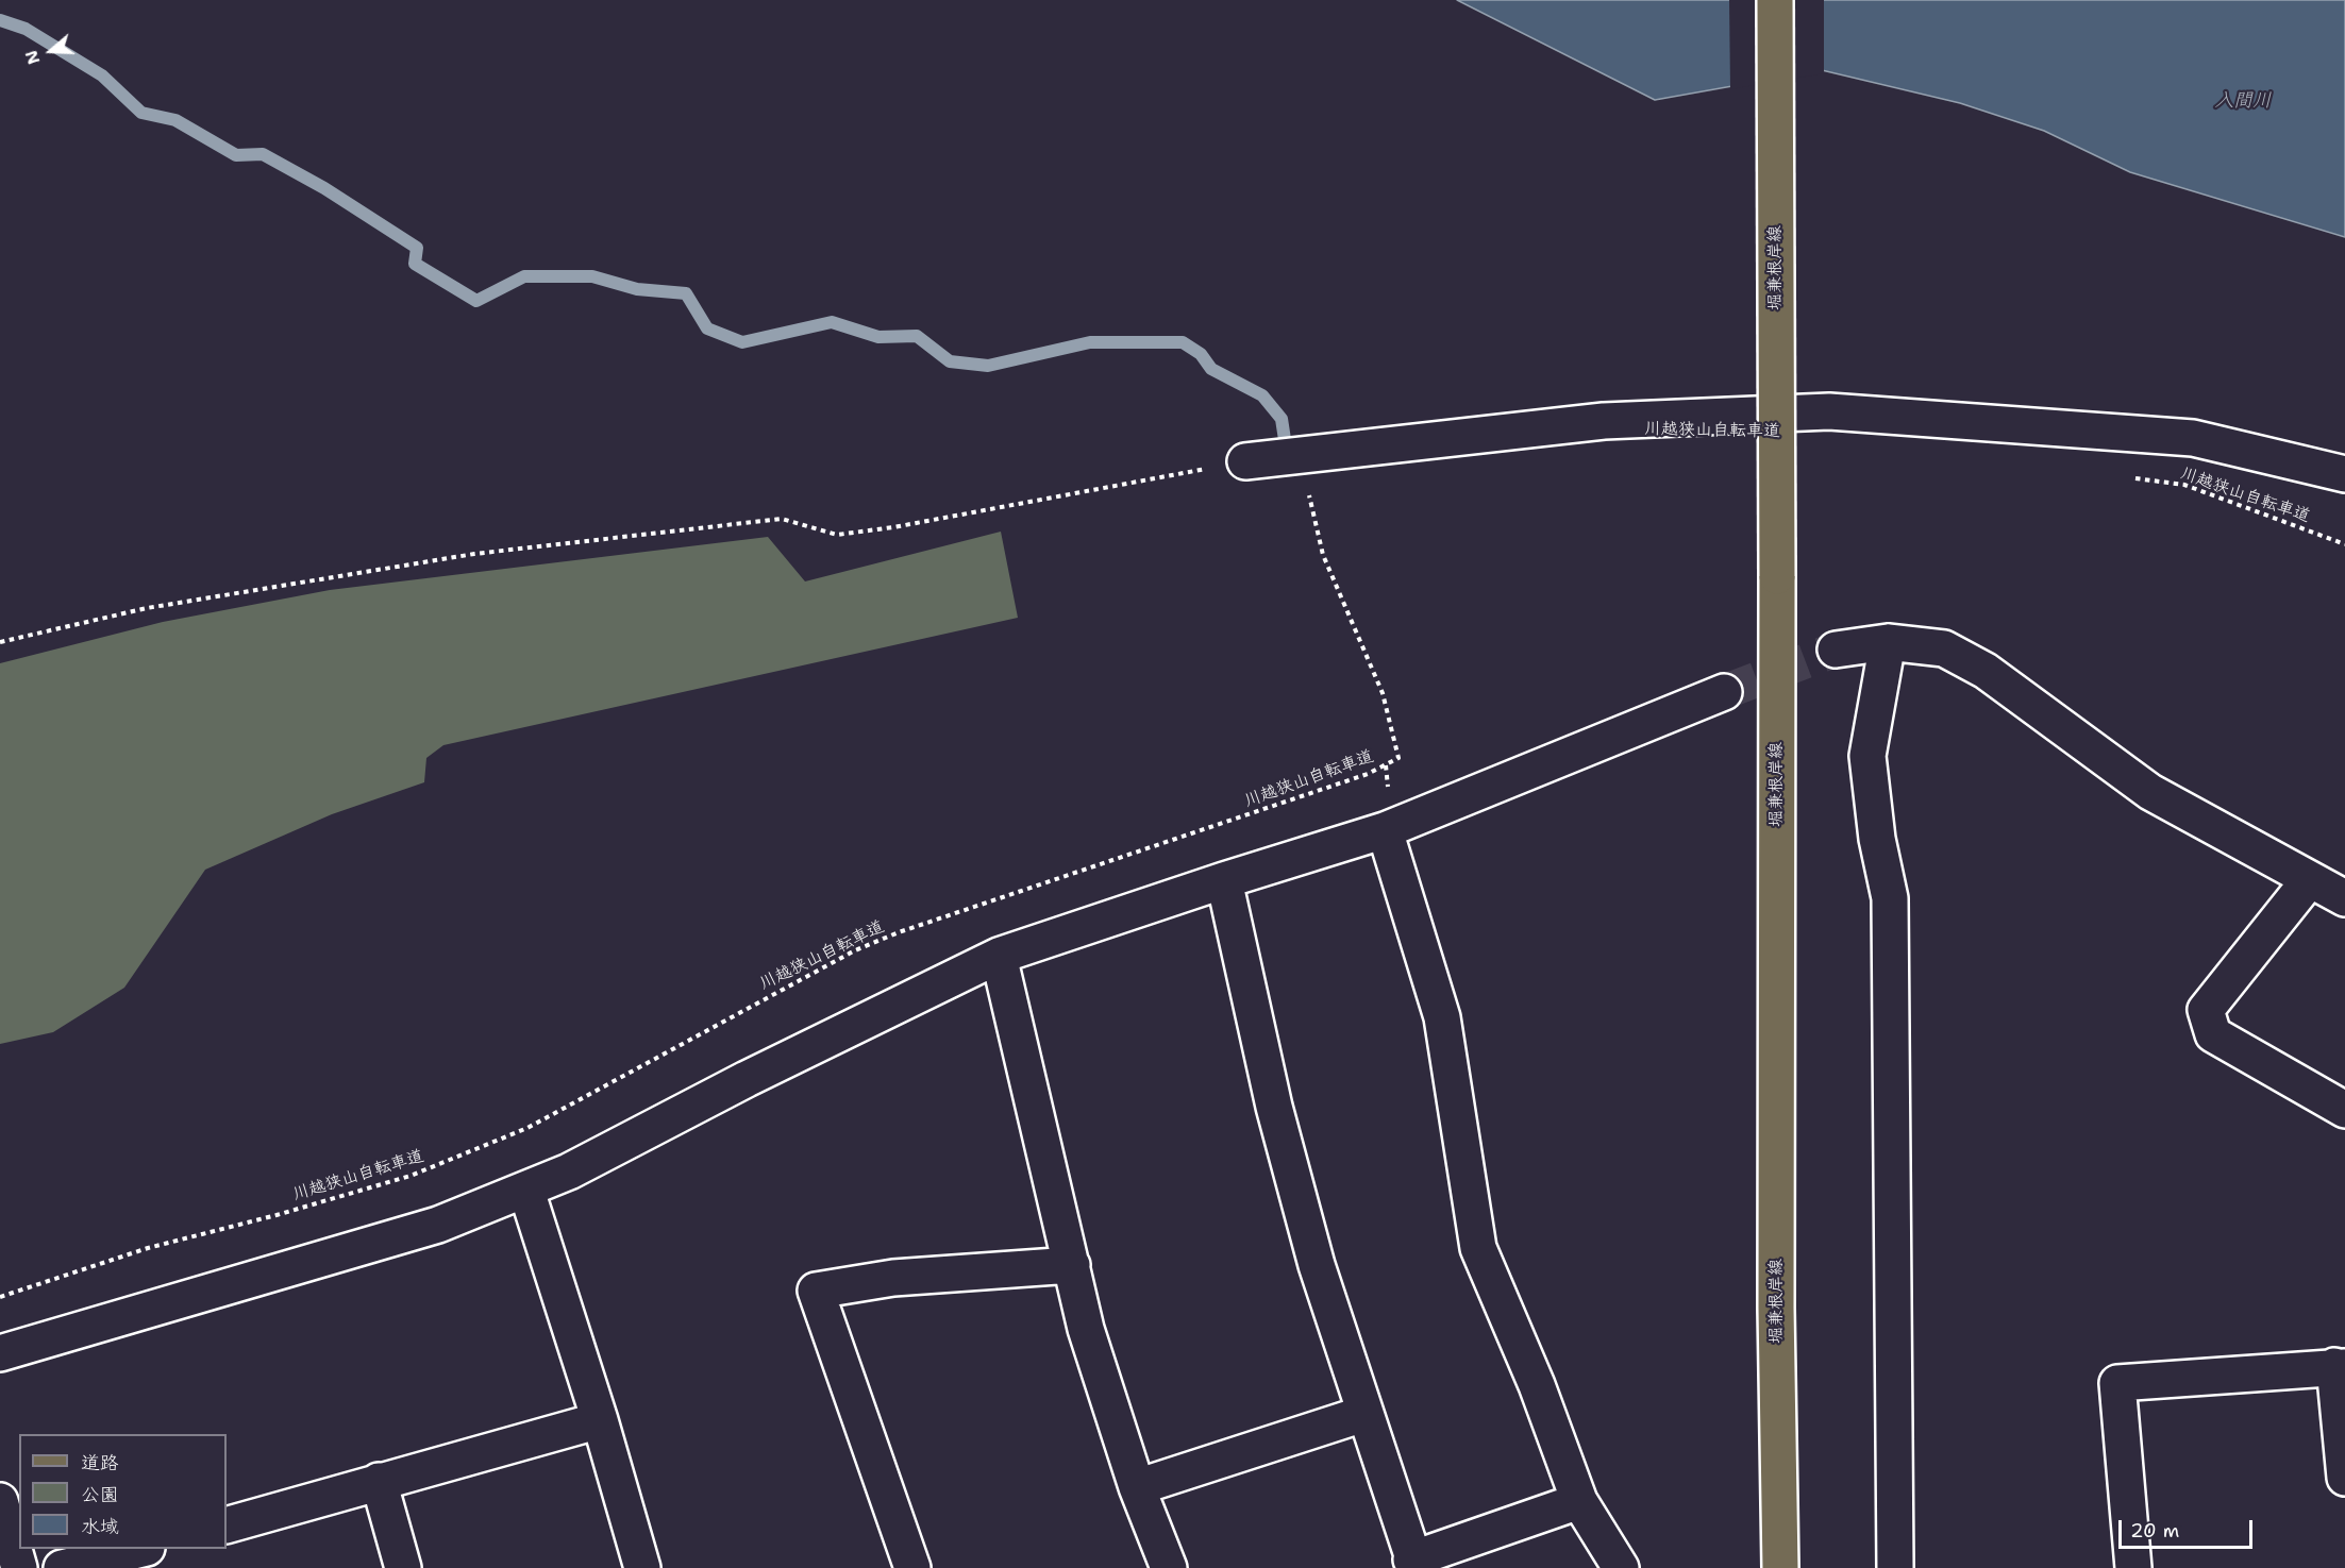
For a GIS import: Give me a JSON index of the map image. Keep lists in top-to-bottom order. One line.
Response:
{"streets":{"main road":["堀兼根岸線"],"path":["川越狭山自転車道"]},"water":["入間川"],"legend":["道路","公園","水域"],"scale_bar":"20 m","north":"left"}
